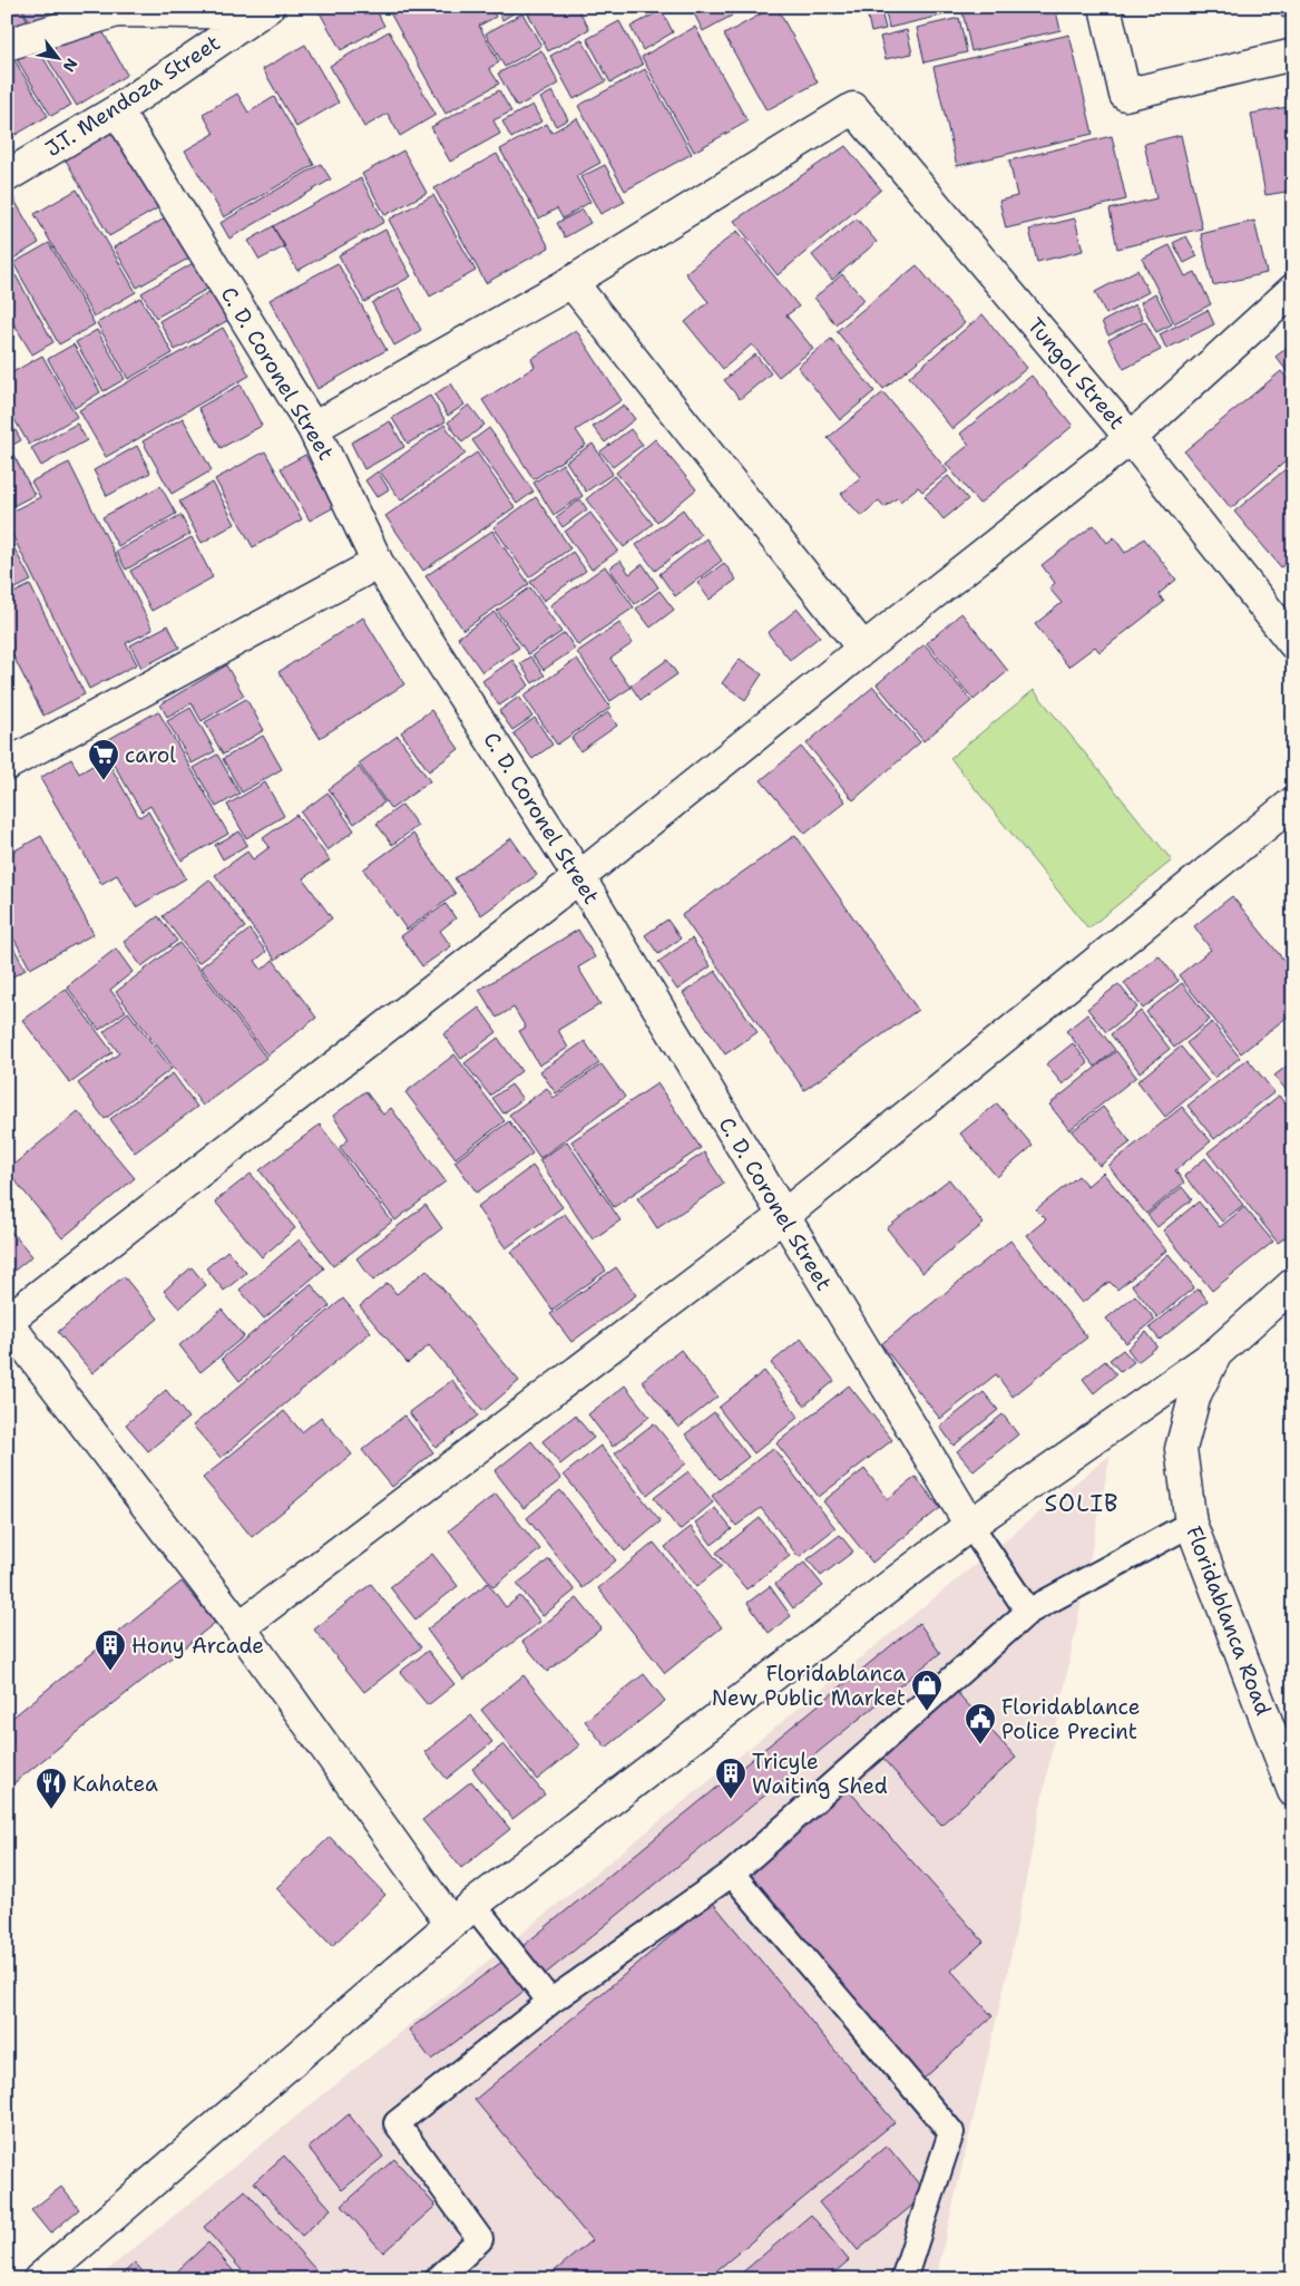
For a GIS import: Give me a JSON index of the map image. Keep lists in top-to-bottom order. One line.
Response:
{"streets":{"street":["J.T. Mendoza Street","C. D. Coronel Street","Tungol Street","Floridablanca Road"]},"crossings":[["J.T. Mendoza Street","C. D. Coronel Street"]],"districts":["SOLIB"],"places":{"supermarket":["carol"],"building":["Hony Arcade","Tricyle Waiting Shed"],"shop":["Floridablanca New Public Market"],"public building":["Floridablance Police Precint"],"restaurant":["Kahatea"]},"north":"bottom right"}
